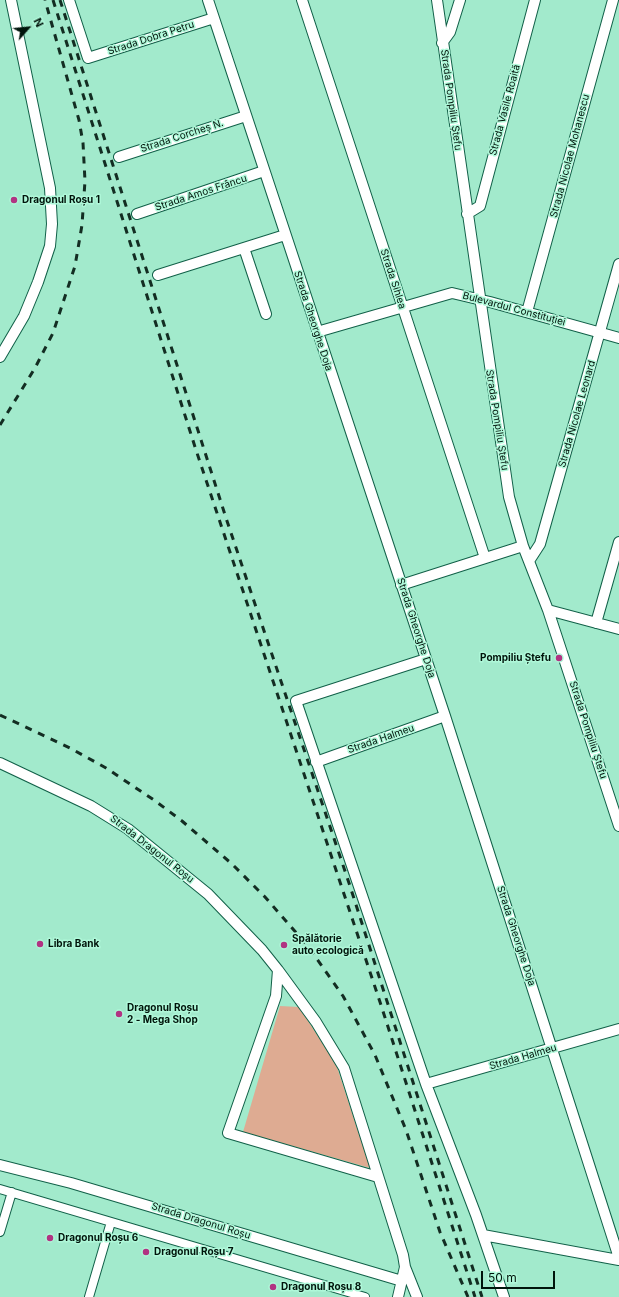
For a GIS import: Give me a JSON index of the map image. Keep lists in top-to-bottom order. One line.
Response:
{"streets":{"street":["Strada Dobra Petru","Strada Pompiliu Ștefu","Strada Vasile Roaită","Strada Corcheș N.","Strada Nicolae Mohanescu","Strada Amos Frâncu","Strada Sihlea","Bulevardul Constituției","Strada Gheorghe Doja","Strada Nicolae Leonard","Strada Halmeu","Strada Dragonul Roșu"]},"crossings":[["Strada Dobra Petru","Strada Gheorghe Doja"],["Strada Pompiliu Ștefu","Strada Vasile Roaită"],["Strada Pompiliu Ștefu","Bulevardul Constituției"],["Strada Pompiliu Ștefu","Strada Nicolae Leonard"],["Strada Corcheș N.","Strada Gheorghe Doja"],["Strada Nicolae Mohanescu","Bulevardul Constituției"],["Strada Amos Frâncu","Strada Gheorghe Doja"],["Strada Sihlea","Bulevardul Constituției"],["Bulevardul Constituției","Strada Gheorghe Doja"],["Bulevardul Constituției","Strada Nicolae Leonard"],["Strada Gheorghe Doja","Strada Halmeu"]],"places":["Dragonul Roșu 1","Pompiliu Ștefu","Libra Bank","Spălătorie auto ecologică","Dragonul Roșu 2 - Mega Shop","Dragonul Roșu 6","Dragonul Roșu 7","Dragonul Roșu 8"],"scale_bar":"50 m","north":"top right"}
